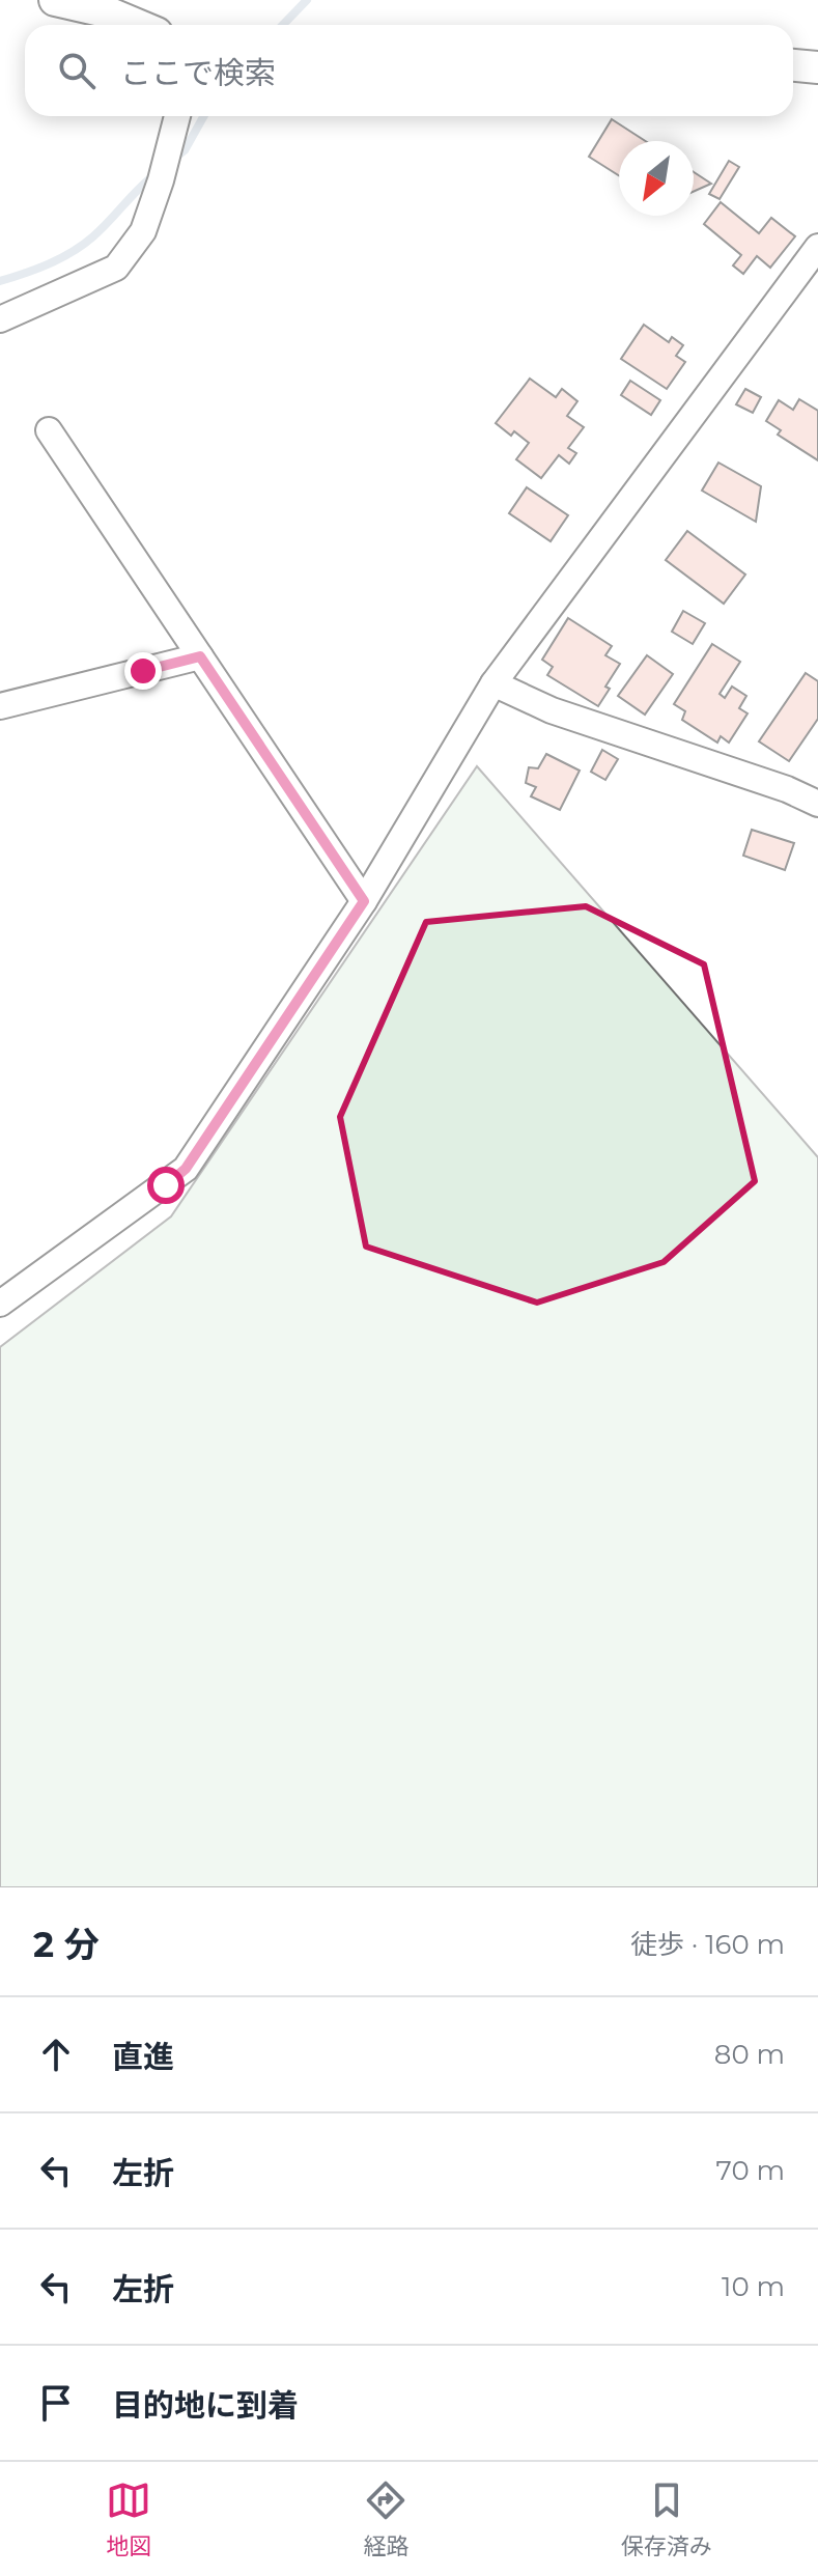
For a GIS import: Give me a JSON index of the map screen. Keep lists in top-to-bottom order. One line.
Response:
{"north":"bottom left","page":{"search":"ここで検索","heading":["2 分","徒歩 · 160 m"],"list":[["直進","80 m"],["左折","70 m"],["左折","10 m"],"目的地に到着"],"nav":["地図","経路","保存済み"]}}
